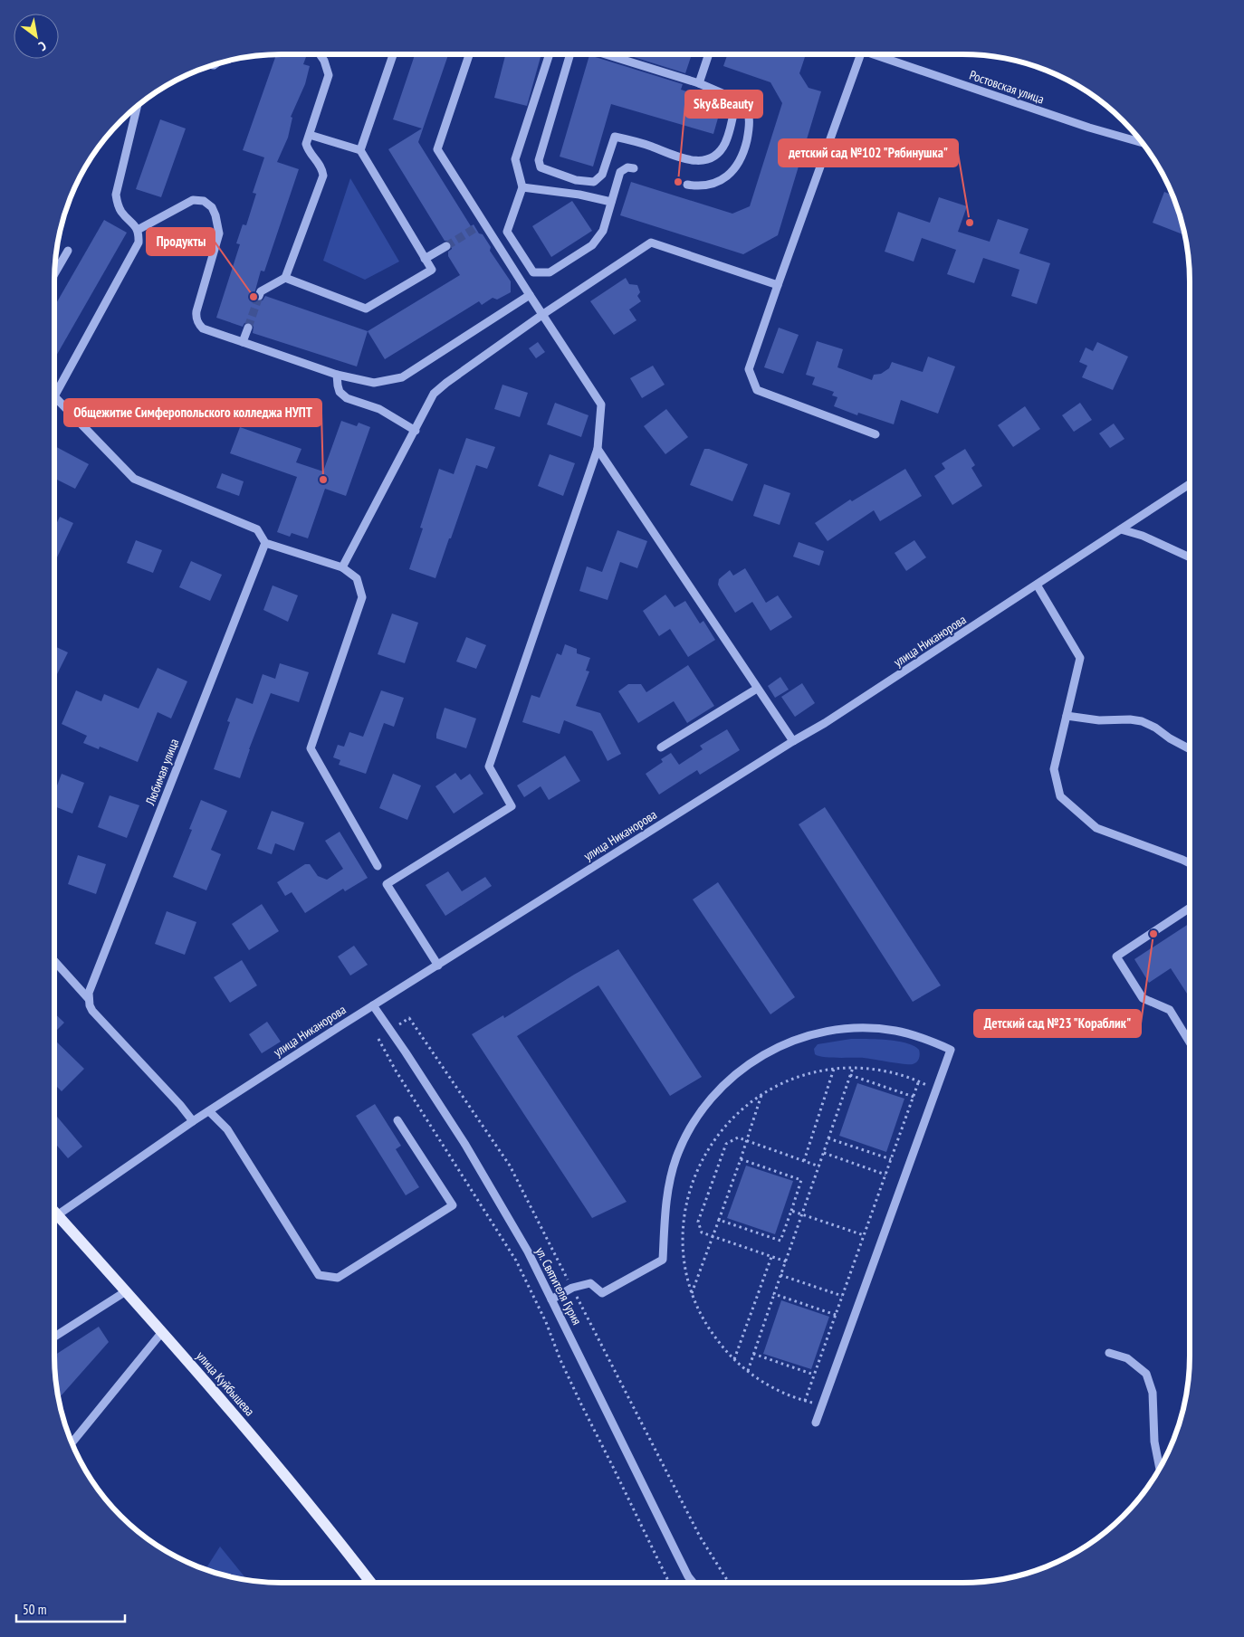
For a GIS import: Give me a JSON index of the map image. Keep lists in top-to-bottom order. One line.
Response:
{"streets":{"main road":["улица Куйбышева"],"street":["Ростовская улица","улица Никанорова","Любимая улица","ул. Святителя Гурия"]},"crossings":[["улица Никанорова","ул. Святителя Гурия"],["улица Никанорова","улица Куйбышева"]],"places":["Sky&Beauty","детский сад №102 \"Рябинушка\"","Продукты","Общежитие Симферопольского колледжа НУПТ","Детский сад №23 \"Кораблик\""],"scale_bar":"50 m","north":"bottom right"}
